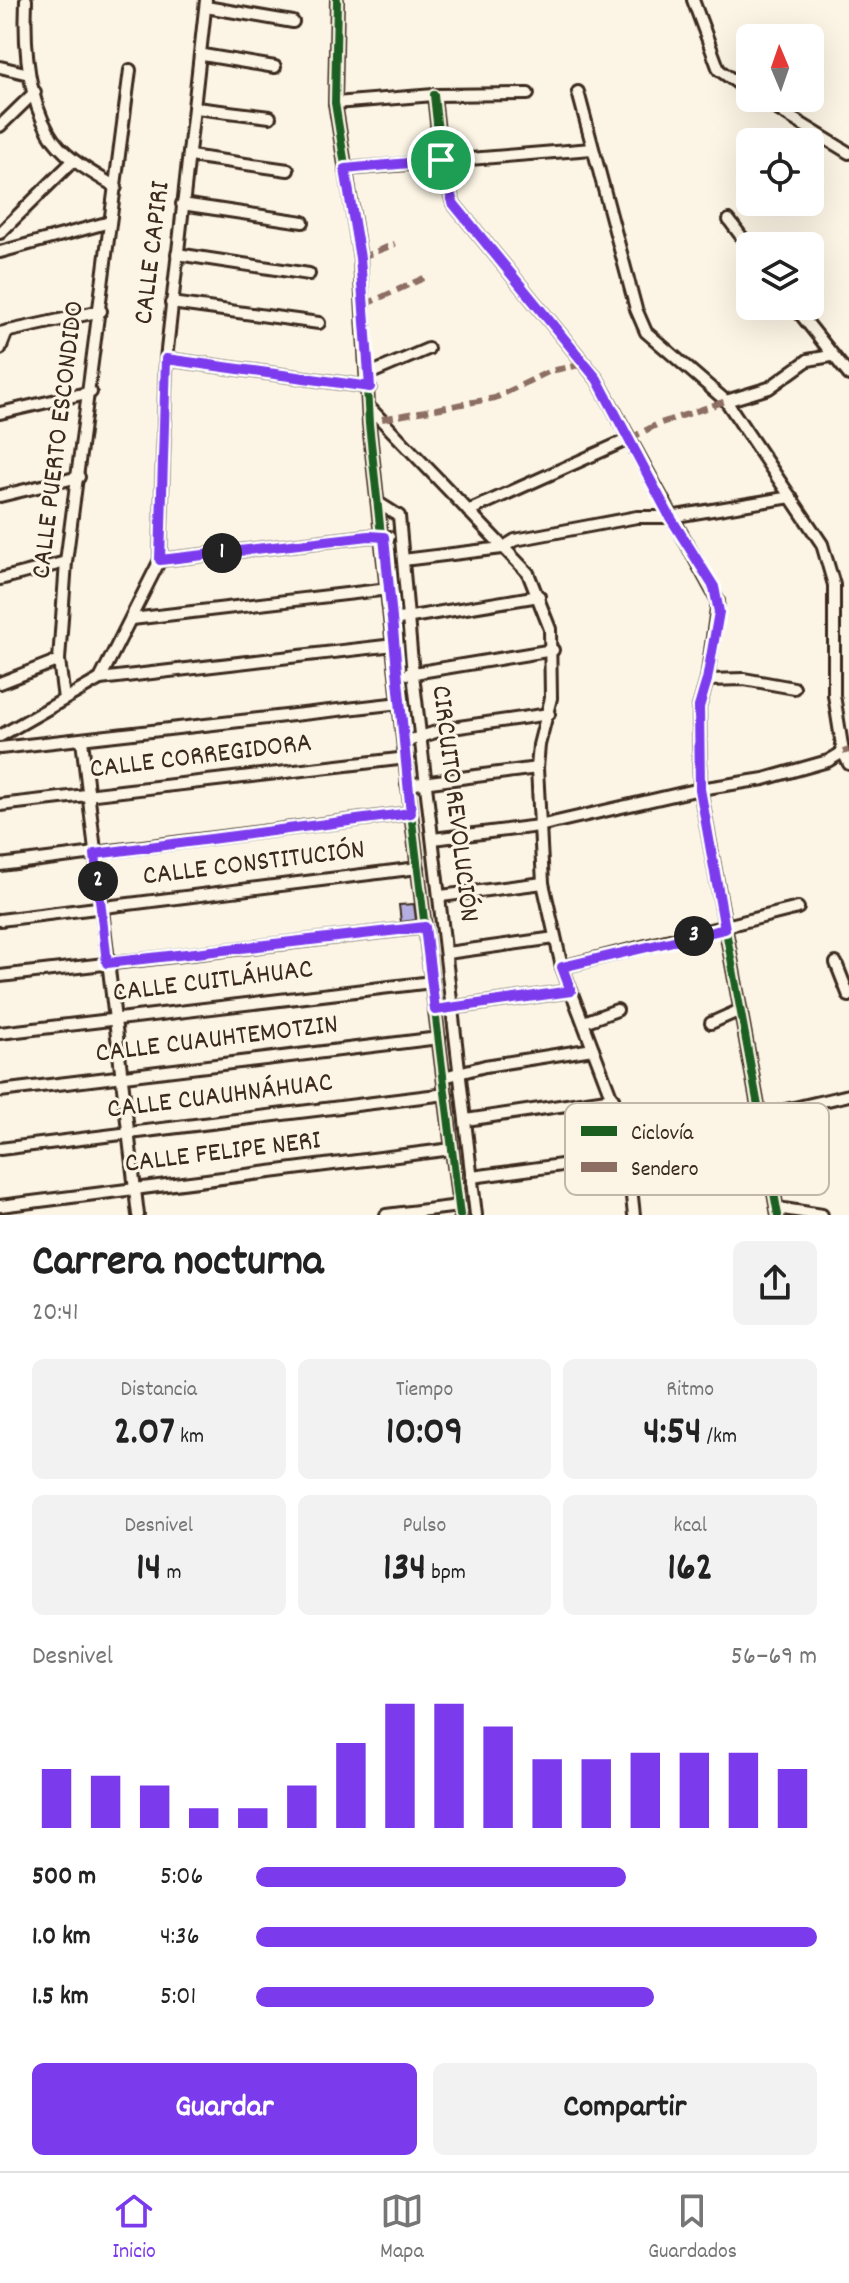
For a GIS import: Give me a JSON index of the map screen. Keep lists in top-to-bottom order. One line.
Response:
{"streets":{"street":["CALLE CAPIRI","CALLE PUERTO ESCONDIDO","CALLE CORREGIDORA","CIRCUITO REVOLUCIÓN","CALLE CONSTITUCIÓN","CALLE CUITLÁHUAC","CALLE CUAUHTEMOTZIN","CALLE CUAUHNÁHUAC","CALLE FELIPE NERI"]},"crossings":[["CALLE CORREGIDORA","CIRCUITO REVOLUCIÓN"],["CIRCUITO REVOLUCIÓN","CALLE CONSTITUCIÓN"],["CIRCUITO REVOLUCIÓN","CALLE CUITLÁHUAC"],["CIRCUITO REVOLUCIÓN","CALLE CUAUHTEMOTZIN"],["CIRCUITO REVOLUCIÓN","CALLE CUAUHNÁHUAC"],["CIRCUITO REVOLUCIÓN","CALLE FELIPE NERI"]],"legend":["Ciclovía","Sendero"],"north":"top","page":{"pins":["1","2","3"],"heading":["Carrera nocturna","20:41"],"stats":[["Distancia","2.07 km"],["Tiempo","10:09"],["Ritmo","4:54 /km"],["Desnivel","14 m"],["Pulso","134 bpm"],["kcal","162"]],"chart":["Desnivel","56–69 m"],"list":[{"name":"500 m","note":"5:06"},{"name":"1.0 km","note":"4:36"},{"name":"1.5 km","note":"5:01"}],"buttons":["Guardar","Compartir"],"tabs":["Inicio","Mapa","Guardados"]}}
